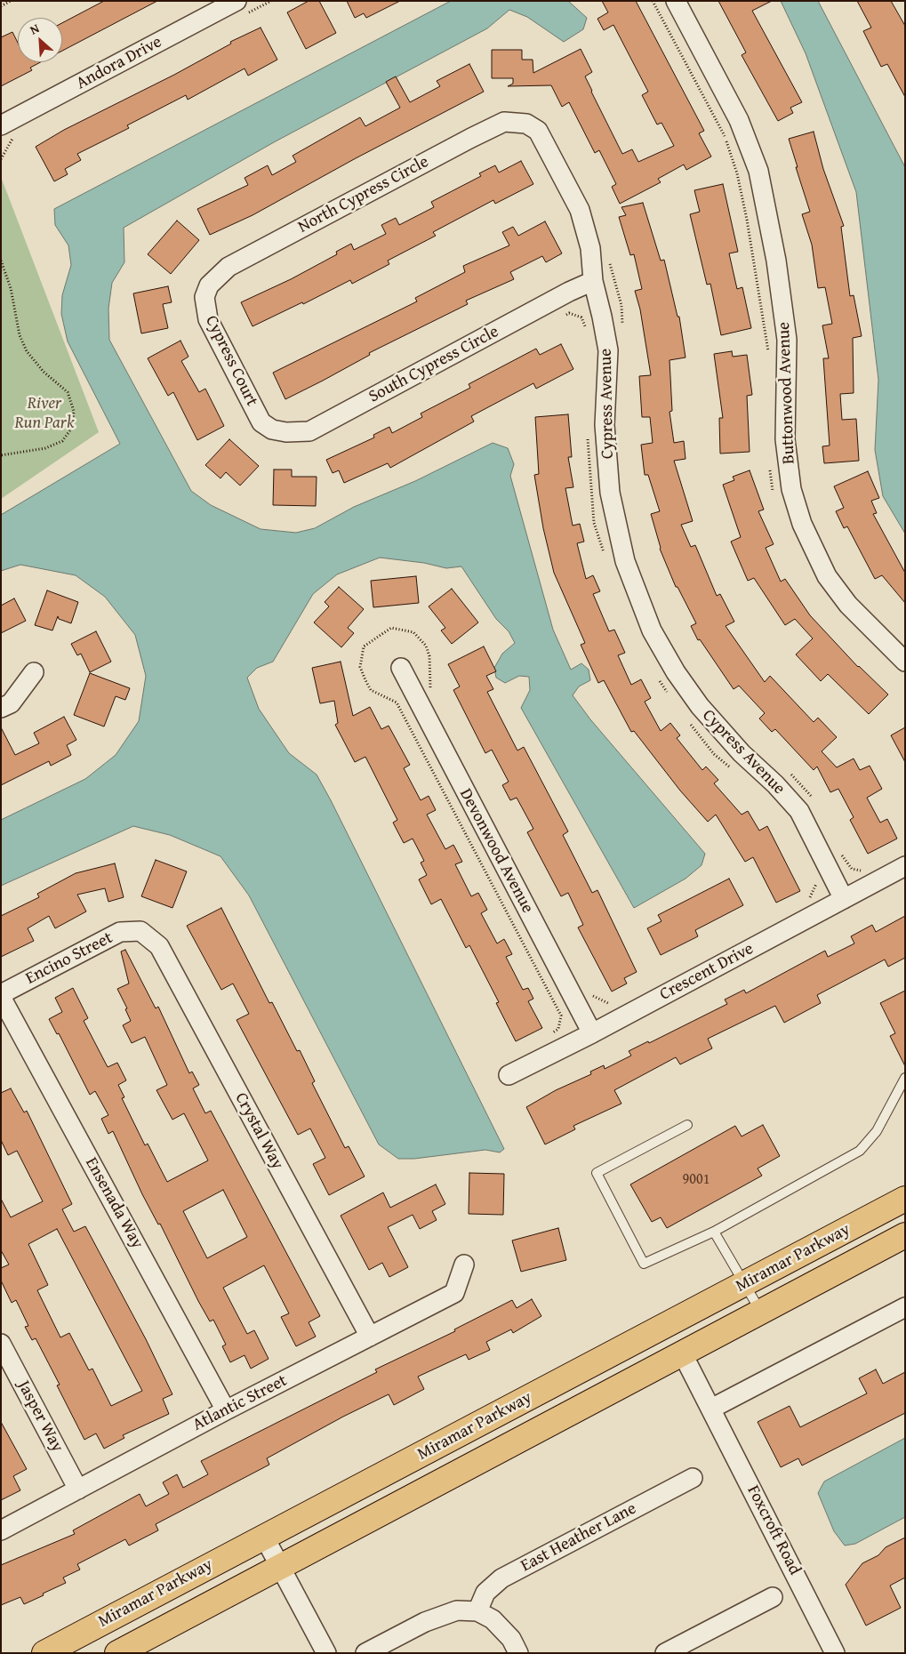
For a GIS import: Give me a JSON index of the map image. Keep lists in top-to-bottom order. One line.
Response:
{"streets":{"main road":["Miramar Parkway"],"street":["Andora Drive","North Cypress Circle","Cypress Court","South Cypress Circle","Buttonwood Avenue","Cypress Avenue","Devonwood Avenue","Encino Street","Crescent Drive","Crystal Way","Ensenada Way","Atlantic Street","Jasper Way","Foxcroft Road","East Heather Lane"]},"crossings":[["North Cypress Circle","Cypress Court"],["North Cypress Circle","Cypress Avenue"],["Cypress Court","South Cypress Circle"],["South Cypress Circle","Cypress Avenue"],["Cypress Avenue","Crescent Drive"],["Devonwood Avenue","Crescent Drive"],["Encino Street","Crystal Way"],["Encino Street","Ensenada Way"],["Crystal Way","Atlantic Street"],["Ensenada Way","Atlantic Street"],["Miramar Parkway","Foxcroft Road"],["Atlantic Street","Jasper Way"]],"parks":["River Run Park"],"house_numbers":["9001"],"north":"top left"}
